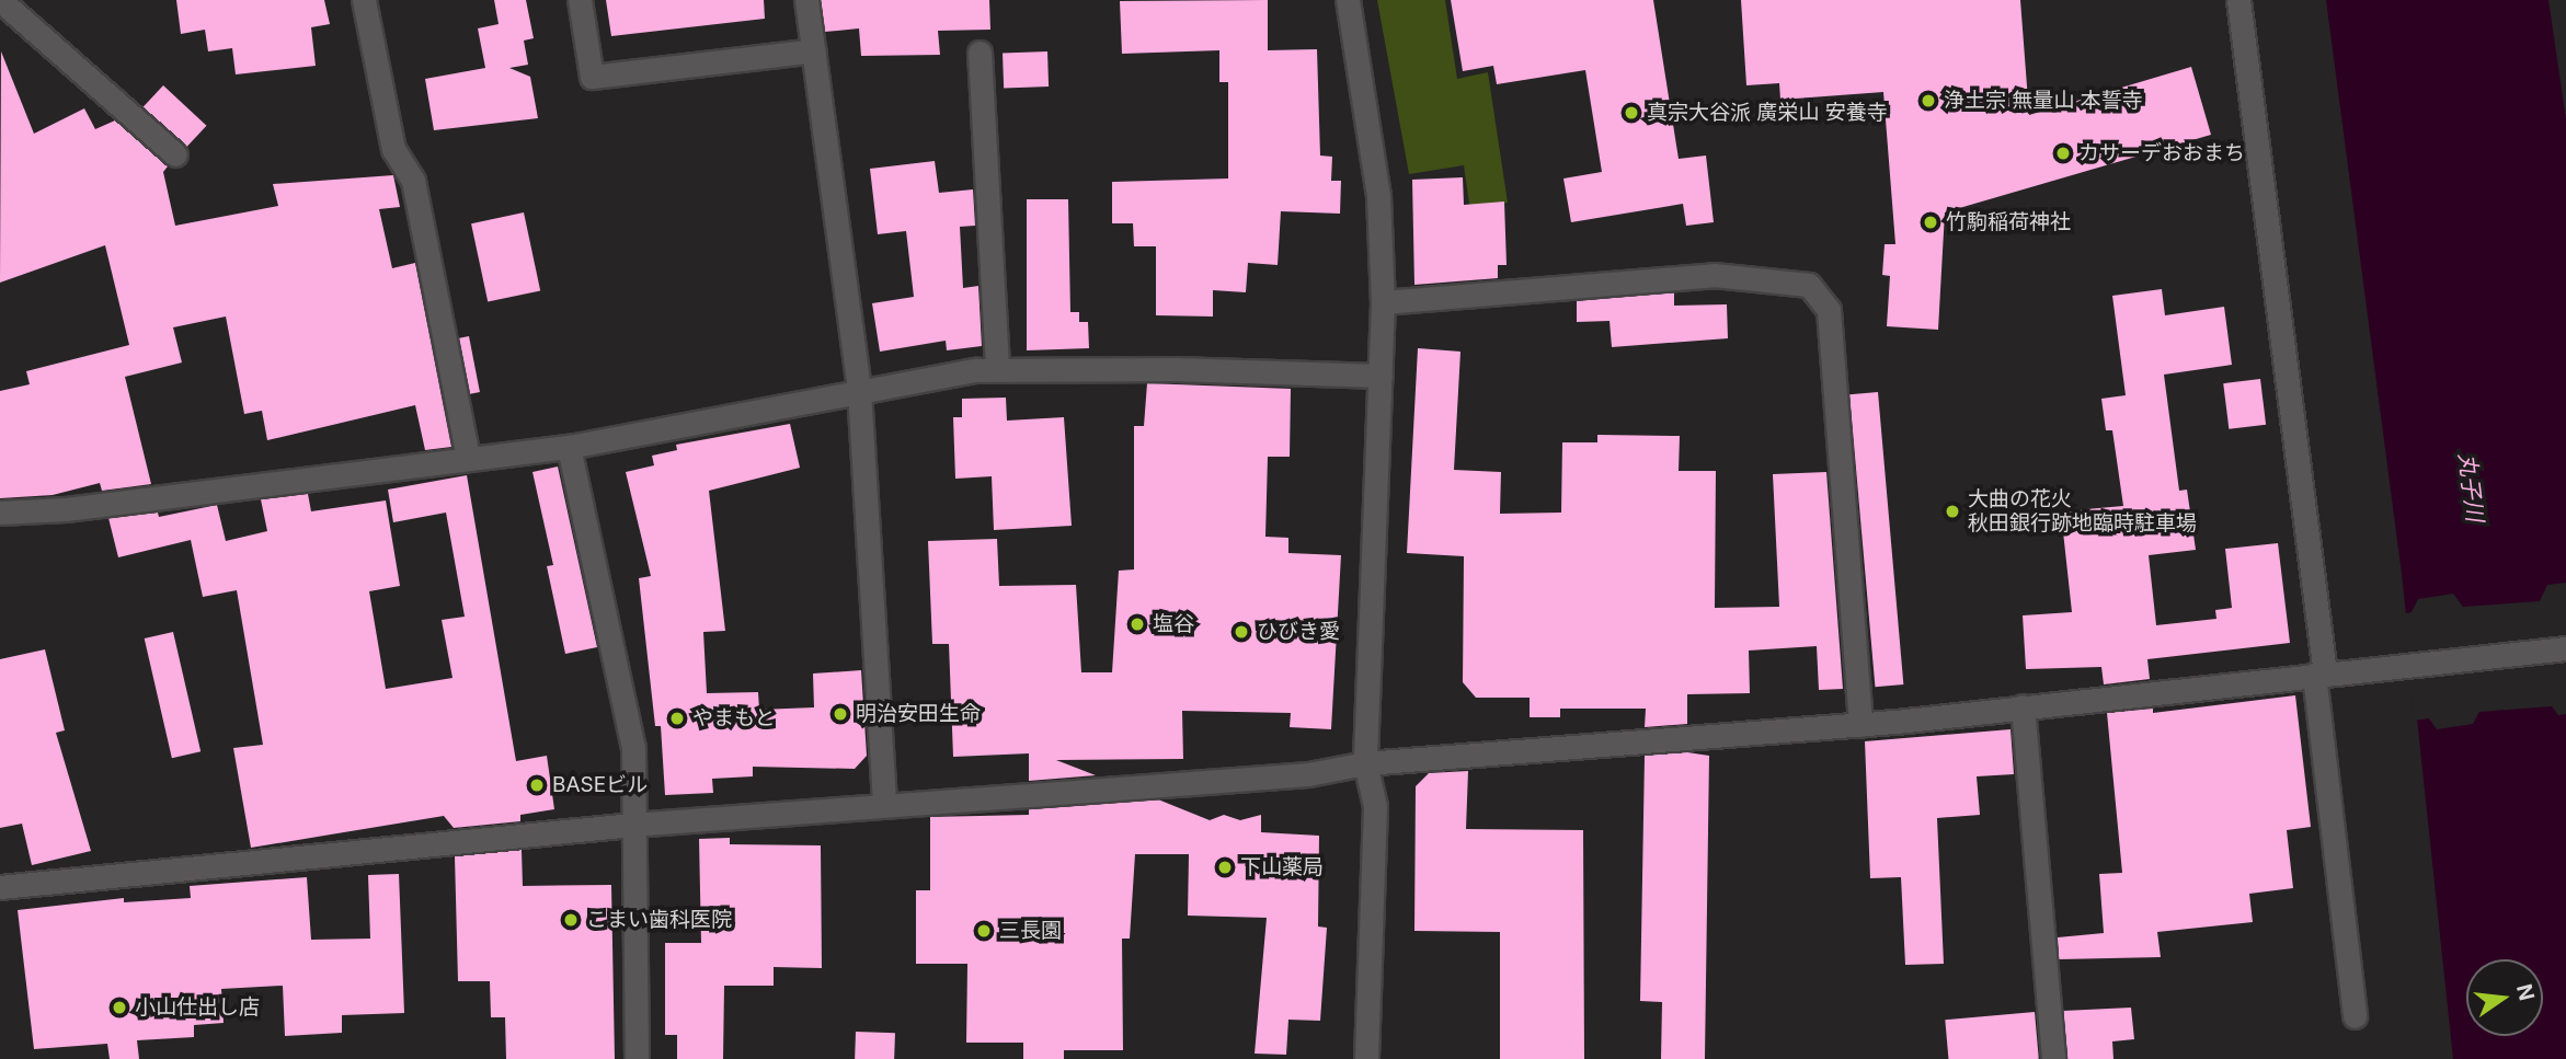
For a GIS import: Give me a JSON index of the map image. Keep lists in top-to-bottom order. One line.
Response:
{"water":["丸子川"],"places":["浄土宗 無量山 本誓寺","真宗大谷派 廣栄山 安養寺","カサーデおおまち","竹駒稲荷神社","大曲の花火 秋田銀行跡地臨時駐車場","塩谷","ひびき愛","明治安田生命","やまもと","BASEビル","下山薬局","こまい歯科医院","三長園","小山仕出し店"],"north":"right"}
